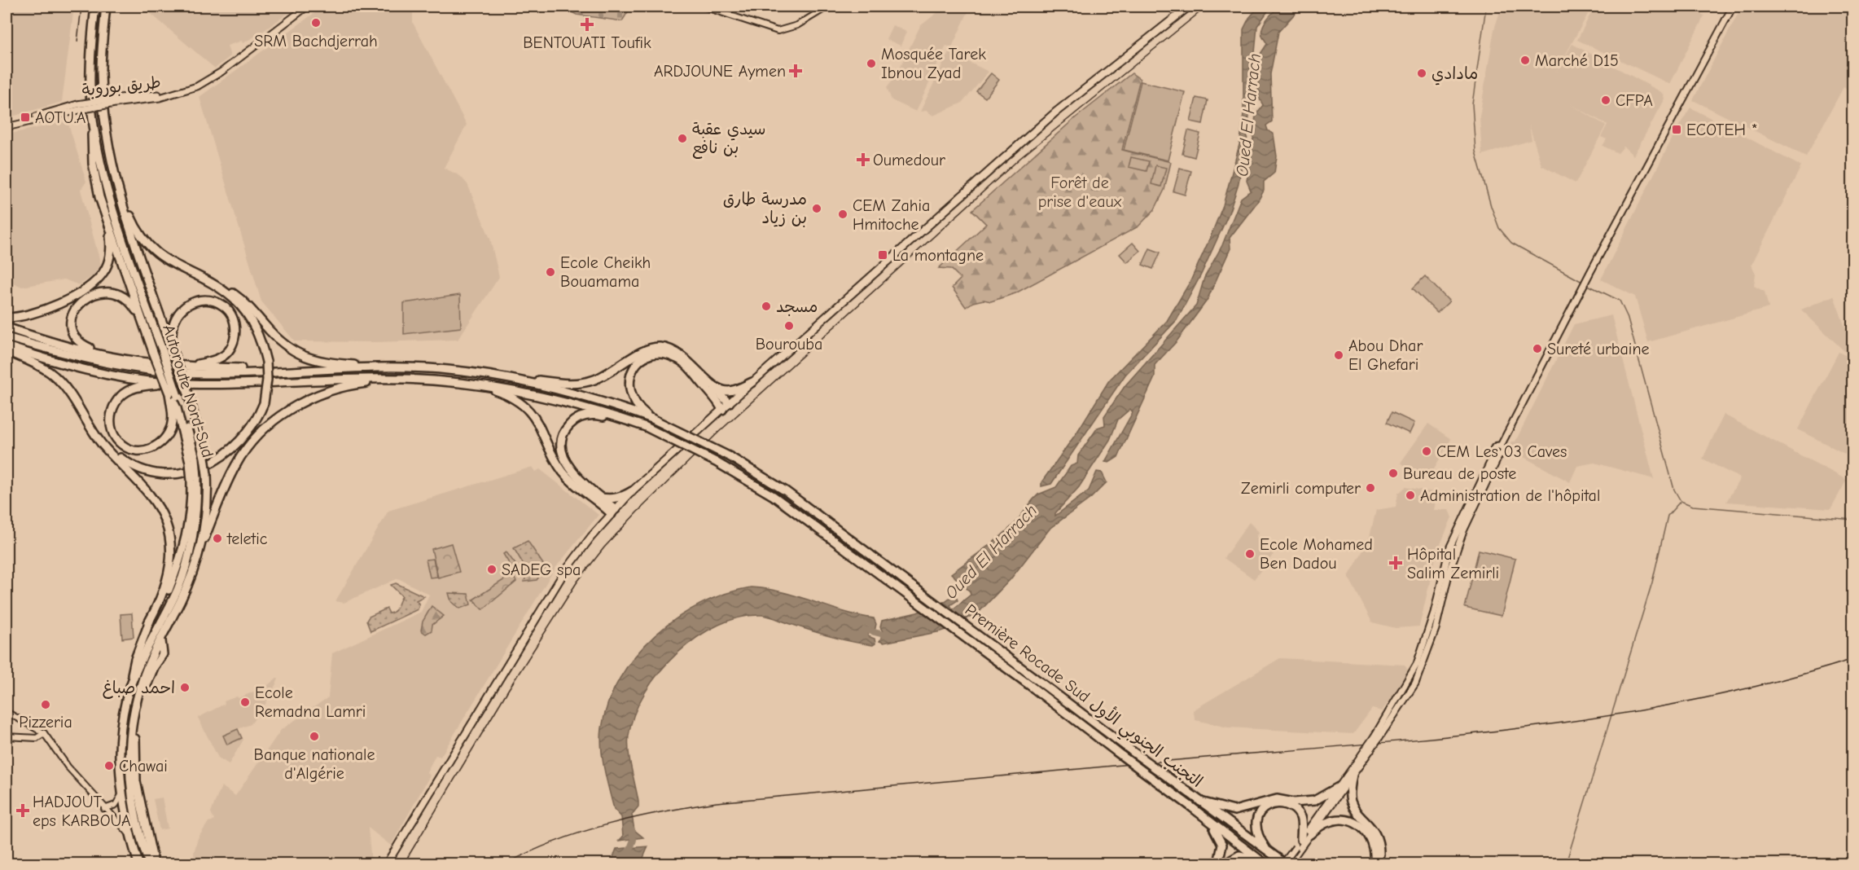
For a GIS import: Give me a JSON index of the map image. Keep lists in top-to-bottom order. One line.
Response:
{"streets":{"highway":["Autoroute Nord-Sud","Première Rocade Sud التجنب الجنوبي الأول"],"main road":["طريق بوروبة"]},"water":["Oued El Harrach"],"parks":["Forêt de prise d'eaux"],"places":{"other":["SRM Bachdjerrah","Marché D15","Mosquée Tarek Ibnou Zyad","مادادي","CFPA","سيدي عقبة بن نافع","مدرسة طارق بن زياد","CEM Zahia Hmitoche","Ecole Cheikh Bouamama","مسجد","Bourouba","Sureté urbaine","Abou Dhar El Ghefari","CEM Les 03 Caves","Bureau de poste","Zemirli computer","Administration de l'hôpital","teletic","Ecole Mohamed Ben Dadou","SADEG spa","احمد صباغ","Ecole Remadna Lamri","Pizzeria","Banque nationale d'Algérie","Chawai"],"health":["BENTOUATI Toufik","ARDJOUNE Aymen","Oumedour","Hôpital Salim Zemirli","HADJOUT eps KARBOUA"],"transit":["AOTU.A","ECOTEH *","La montagne"]}}
